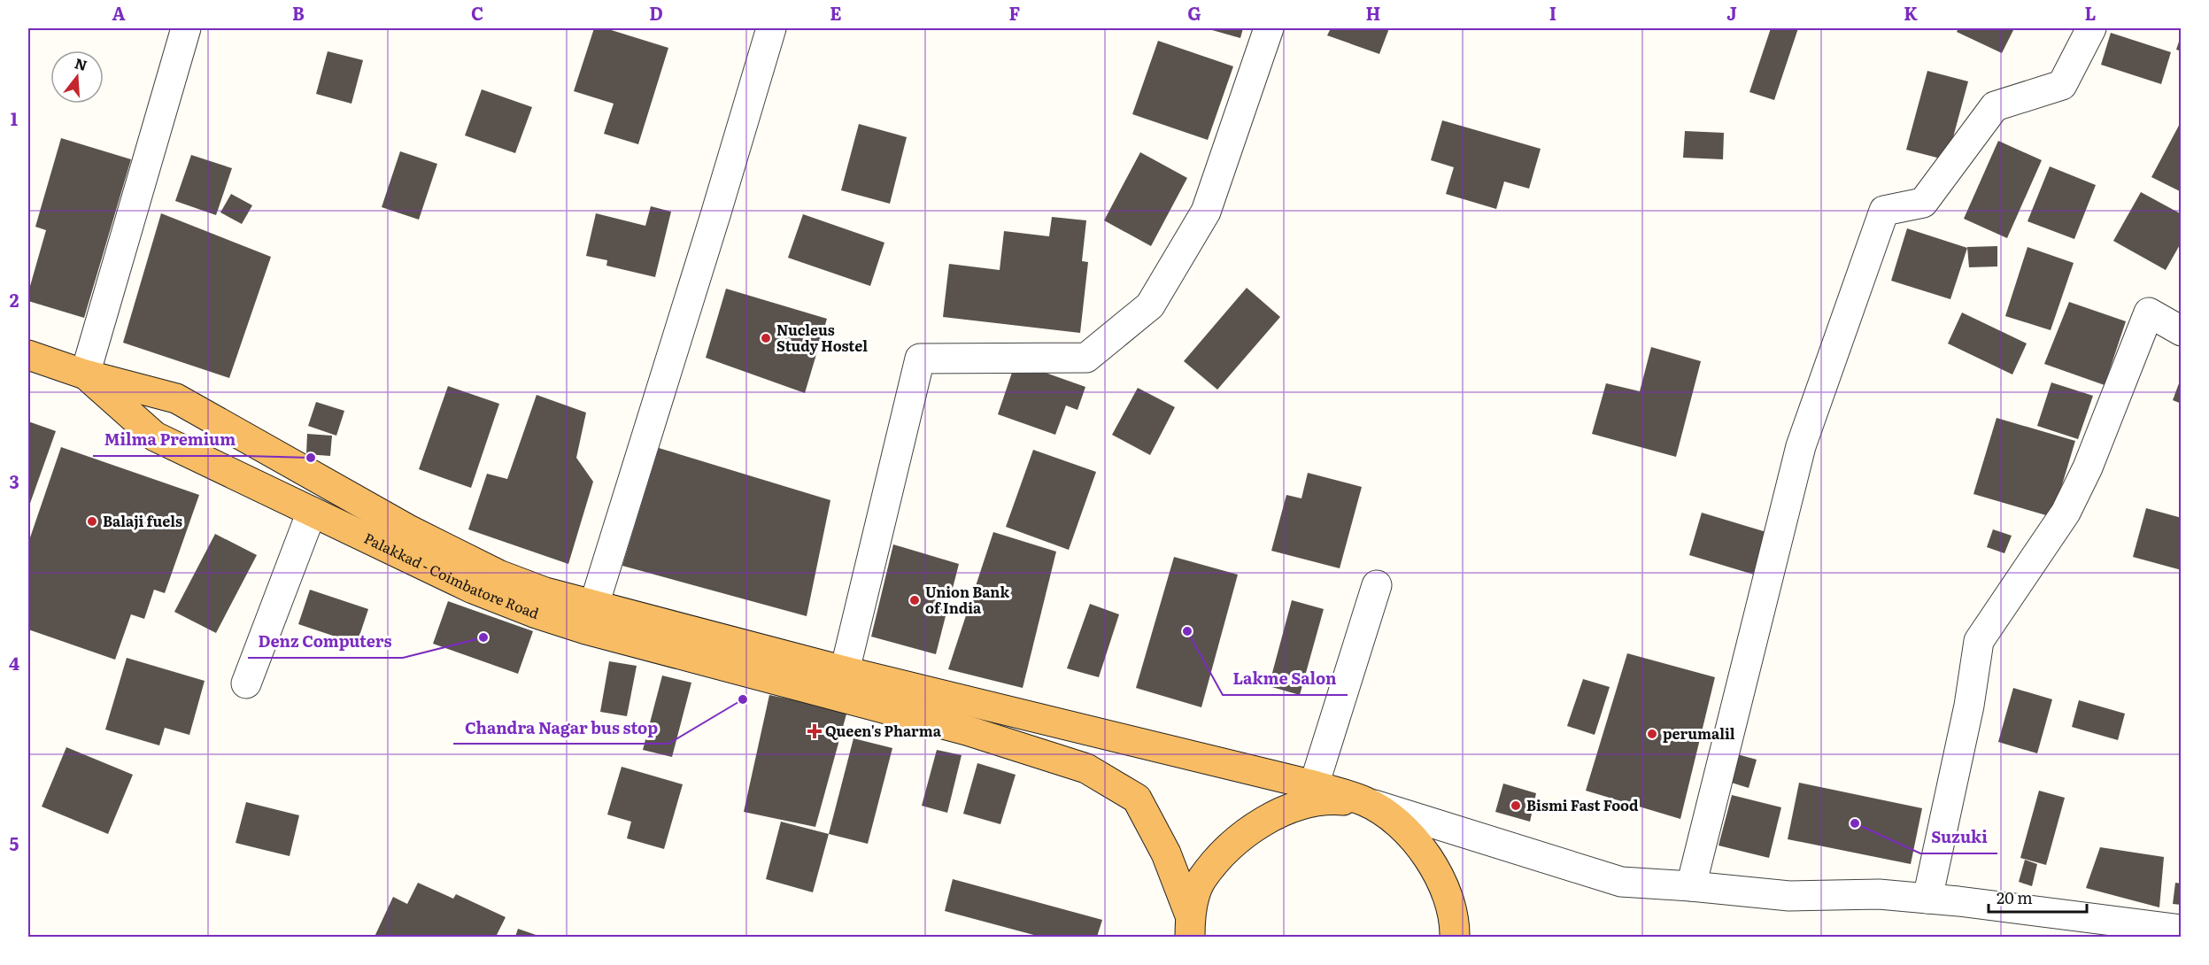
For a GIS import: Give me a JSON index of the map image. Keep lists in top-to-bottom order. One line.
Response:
{"streets":{"highway":["Palakkad - Coimbatore Road"]},"places":{"other":["Nucleus Study Hostel","Milma Premium","Balaji fuels","Union Bank of India","Lakme Salon","Denz Computers","Chandra Nagar bus stop","perumalil","Bismi Fast Food","Suzuki"],"health":["Queen's Pharma"]},"scale_bar":"20 m","north":"top","grid":{"columns":["A","B","C","D","E","F","G","H","I","J","K","L"],"rows":["1","2","3","4","5"]}}
